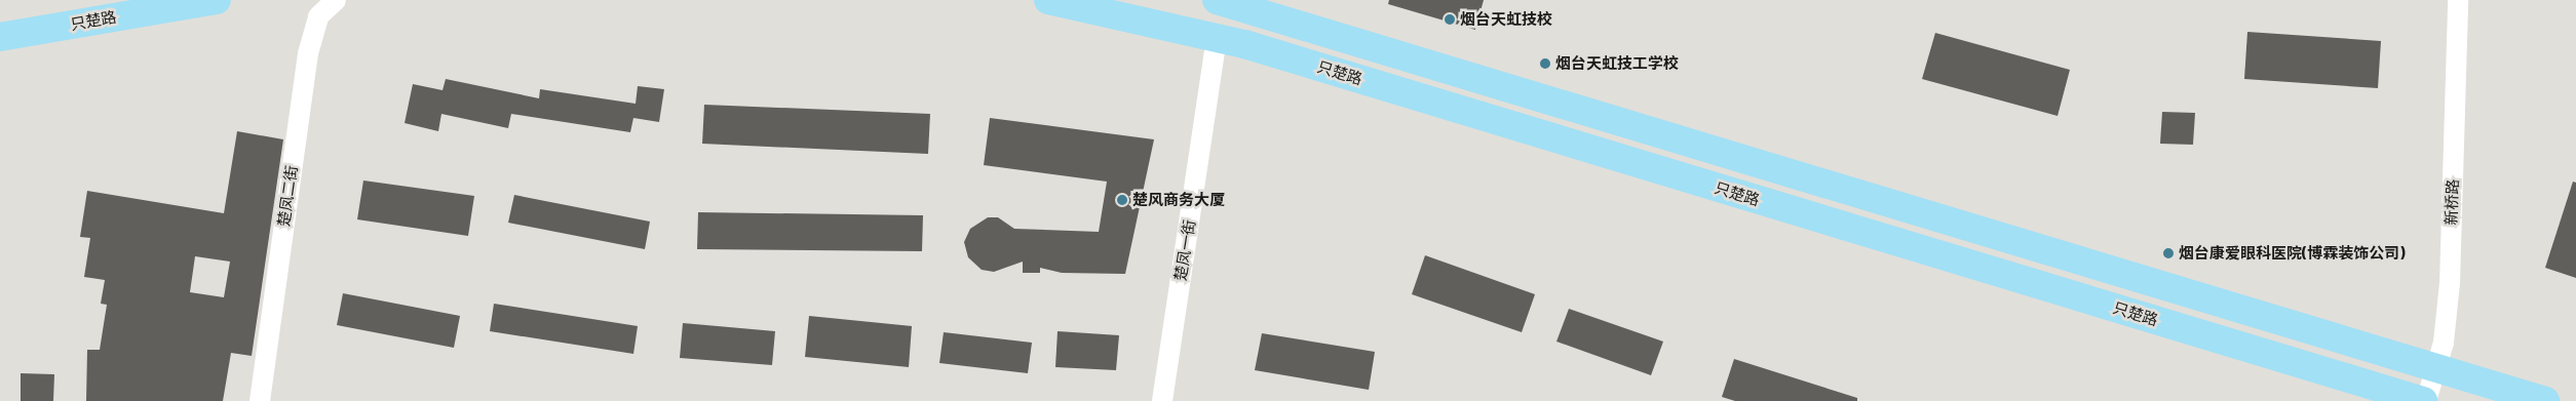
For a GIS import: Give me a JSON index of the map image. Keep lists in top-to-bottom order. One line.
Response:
{"streets":{"main road":["只楚路"],"street":["楚凤二街","新桥路","楚凤一街"]},"crossings":[["只楚路","新桥路"],["只楚路","楚凤一街"]],"places":["烟台天虹技校","烟台天虹技工学校","楚风商务大厦","烟台康爱眼科医院(博霖装饰公司)"]}
